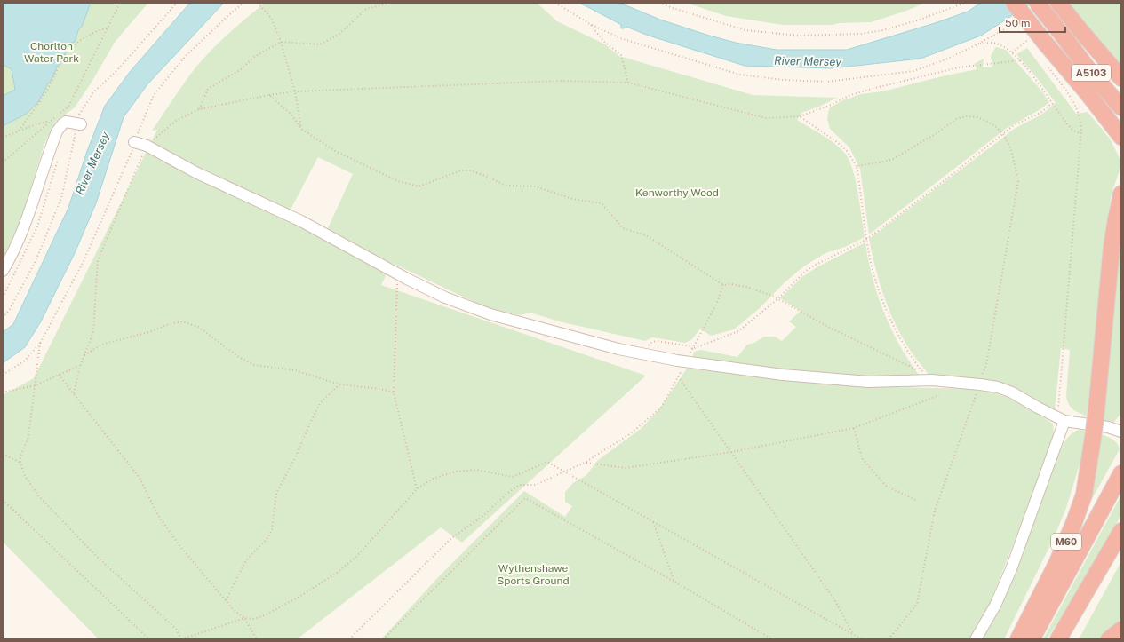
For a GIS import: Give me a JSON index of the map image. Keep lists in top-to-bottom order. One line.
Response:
{"streets":{"highway":["A5103","M60"]},"water":["River Mersey"],"parks":["Chorlton Water Park","Kenworthy Wood","Wythenshawe Sports Ground"],"scale_bar":"50 m"}
